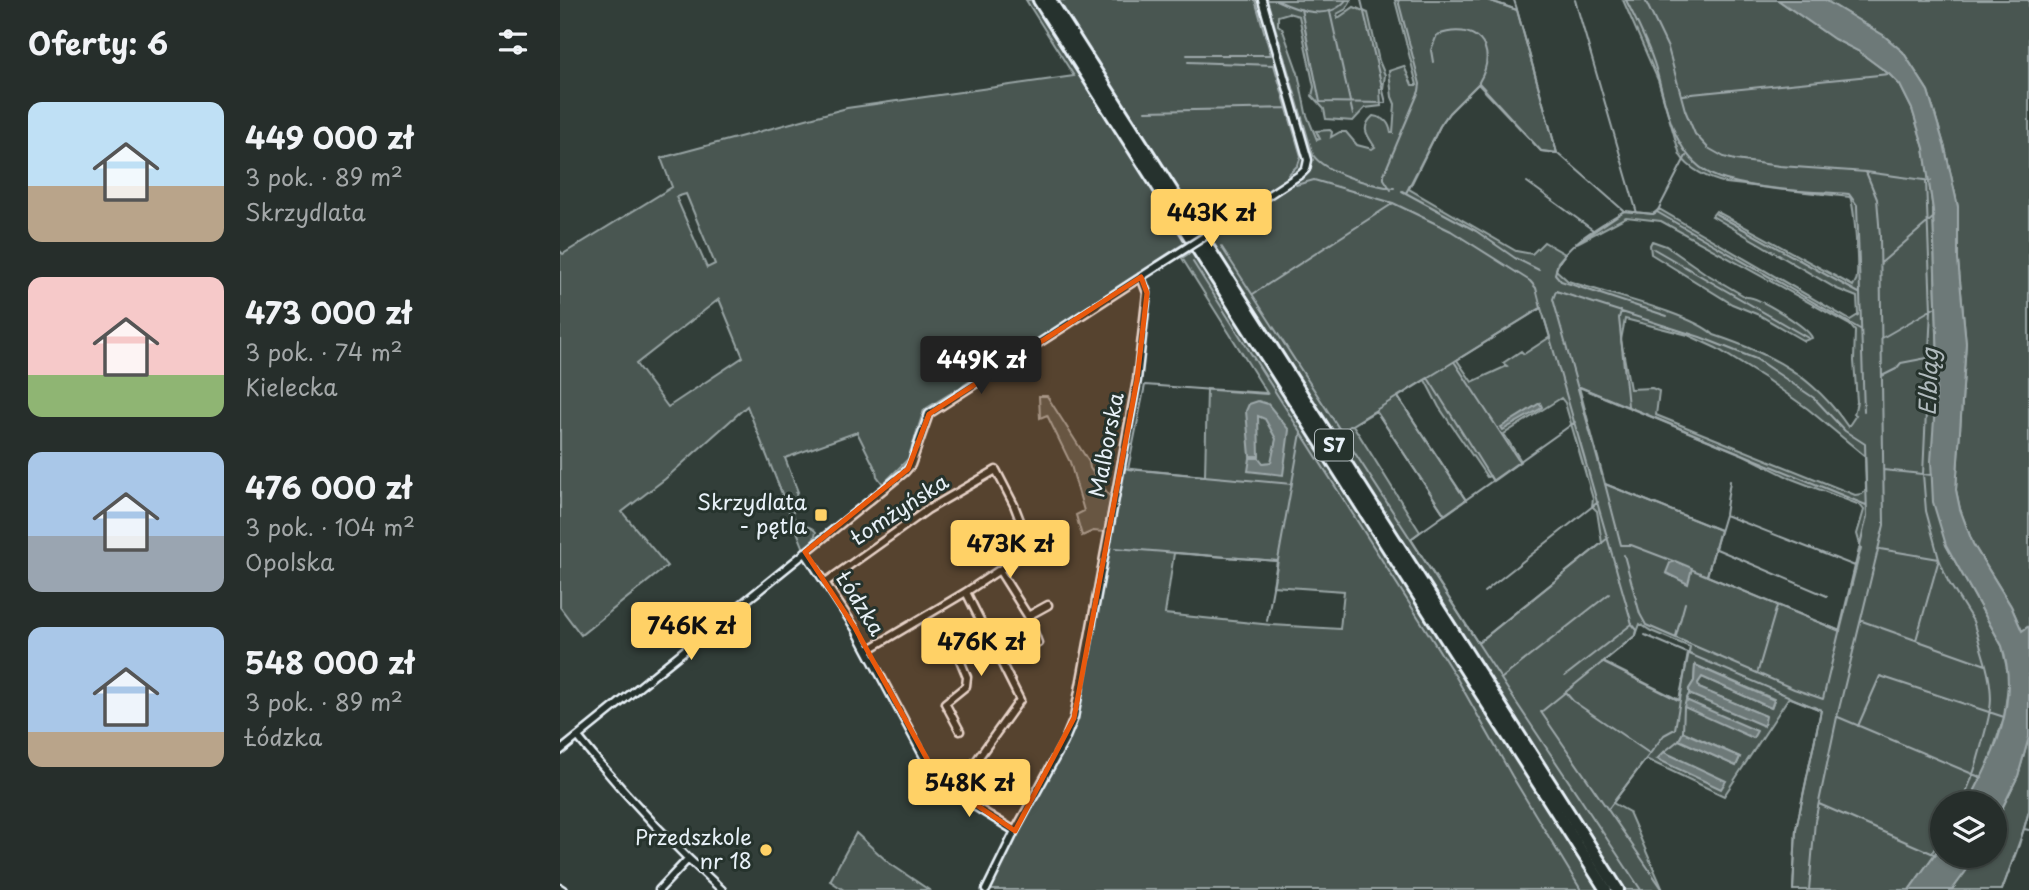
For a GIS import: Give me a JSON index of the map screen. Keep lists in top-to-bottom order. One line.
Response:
{"streets":{"highway":["S7"],"street":["Malborska","Łomżyńska","Łódzka"]},"crossings":[["Malborska","Łódzka"],["Łomżyńska","Łódzka"]],"water":["Elbląg"],"places":{"transit":["Skrzydlata - pętla"],"other":["Przedszkole nr 18"]},"page":{"heading":"Oferty: 6","list":[{"name":"449 000 zł","note":"3 pok. · 89 m² · Skrzydlata"},{"name":"473 000 zł","note":"3 pok. · 74 m² · Kielecka"},{"name":"476 000 zł","note":"3 pok. · 104 m² · Opolska"},{"name":"548 000 zł","note":"3 pok. · 89 m² · Łódzka"}],"price":["443K zł","449K zł","473K zł","746K zł","476K zł","548K zł"]}}
